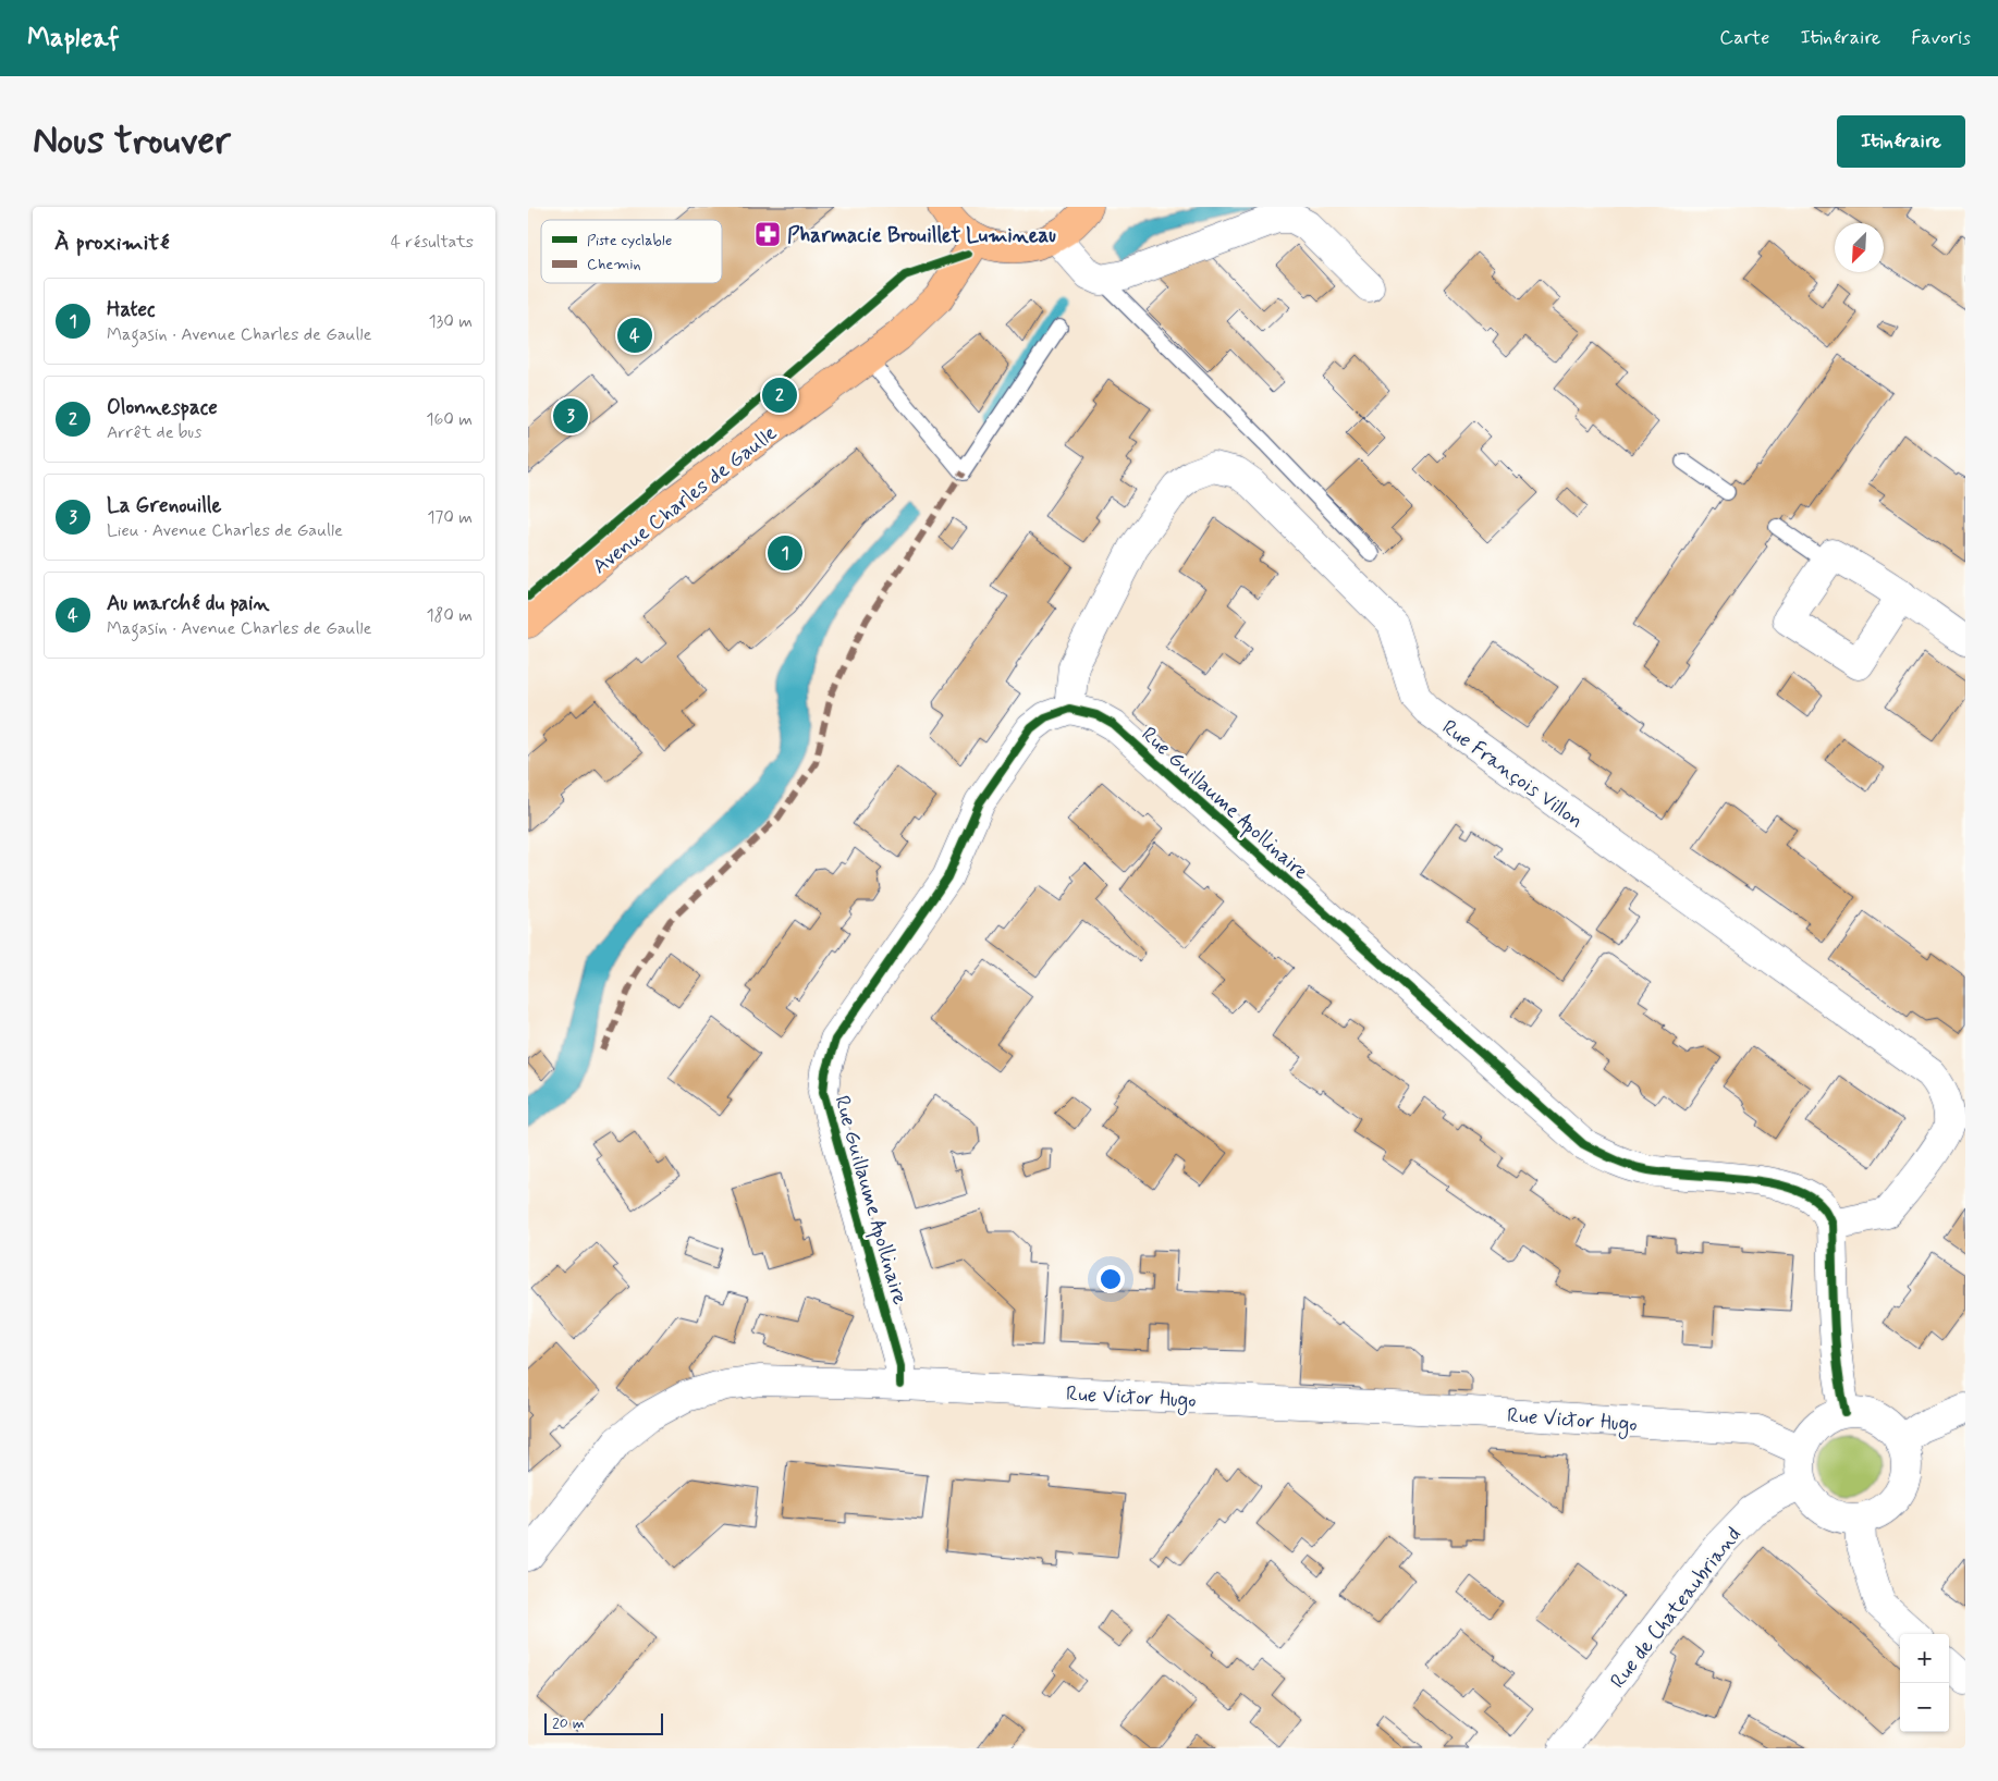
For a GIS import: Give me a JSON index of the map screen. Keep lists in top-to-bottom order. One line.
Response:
{"streets":{"main road":["Avenue Charles de Gaulle"],"street":["Rue François Villon","Rue Guillaume Apollinaire","Rue Victor Hugo","Rue de Chateaubriand"]},"crossings":[["Rue François Villon","Rue Guillaume Apollinaire"],["Rue Guillaume Apollinaire","Rue Victor Hugo"],["Rue Victor Hugo","Rue de Chateaubriand"]],"places":{"pharmacy":["Pharmacie Brouillet Lumineau"]},"legend":["Piste cyclable","Chemin"],"scale_bar":"20 m","north":"bottom left","page":{"header":"Mapleaf","nav":["Carte","Itinéraire","Favoris"],"buttons":"Itinéraire","title":"Nous trouver","heading":["À proximité","4 résultats"],"list":[{"mark":"1","name":"Hatec","note":"Magasin · Avenue Charles de Gaulle","value":"130 m"},{"mark":"2","name":"Olonnespace","note":"Arrêt de bus","value":"160 m"},{"mark":"3","name":"La Grenouille","note":"Lieu · Avenue Charles de Gaulle","value":"170 m"},{"mark":"4","name":"Au marché du pain","note":"Magasin · Avenue Charles de Gaulle","value":"180 m"}],"pins":["4","2","3","1"],"map_buttons":["+","−"],"scale":"20 m"}}
